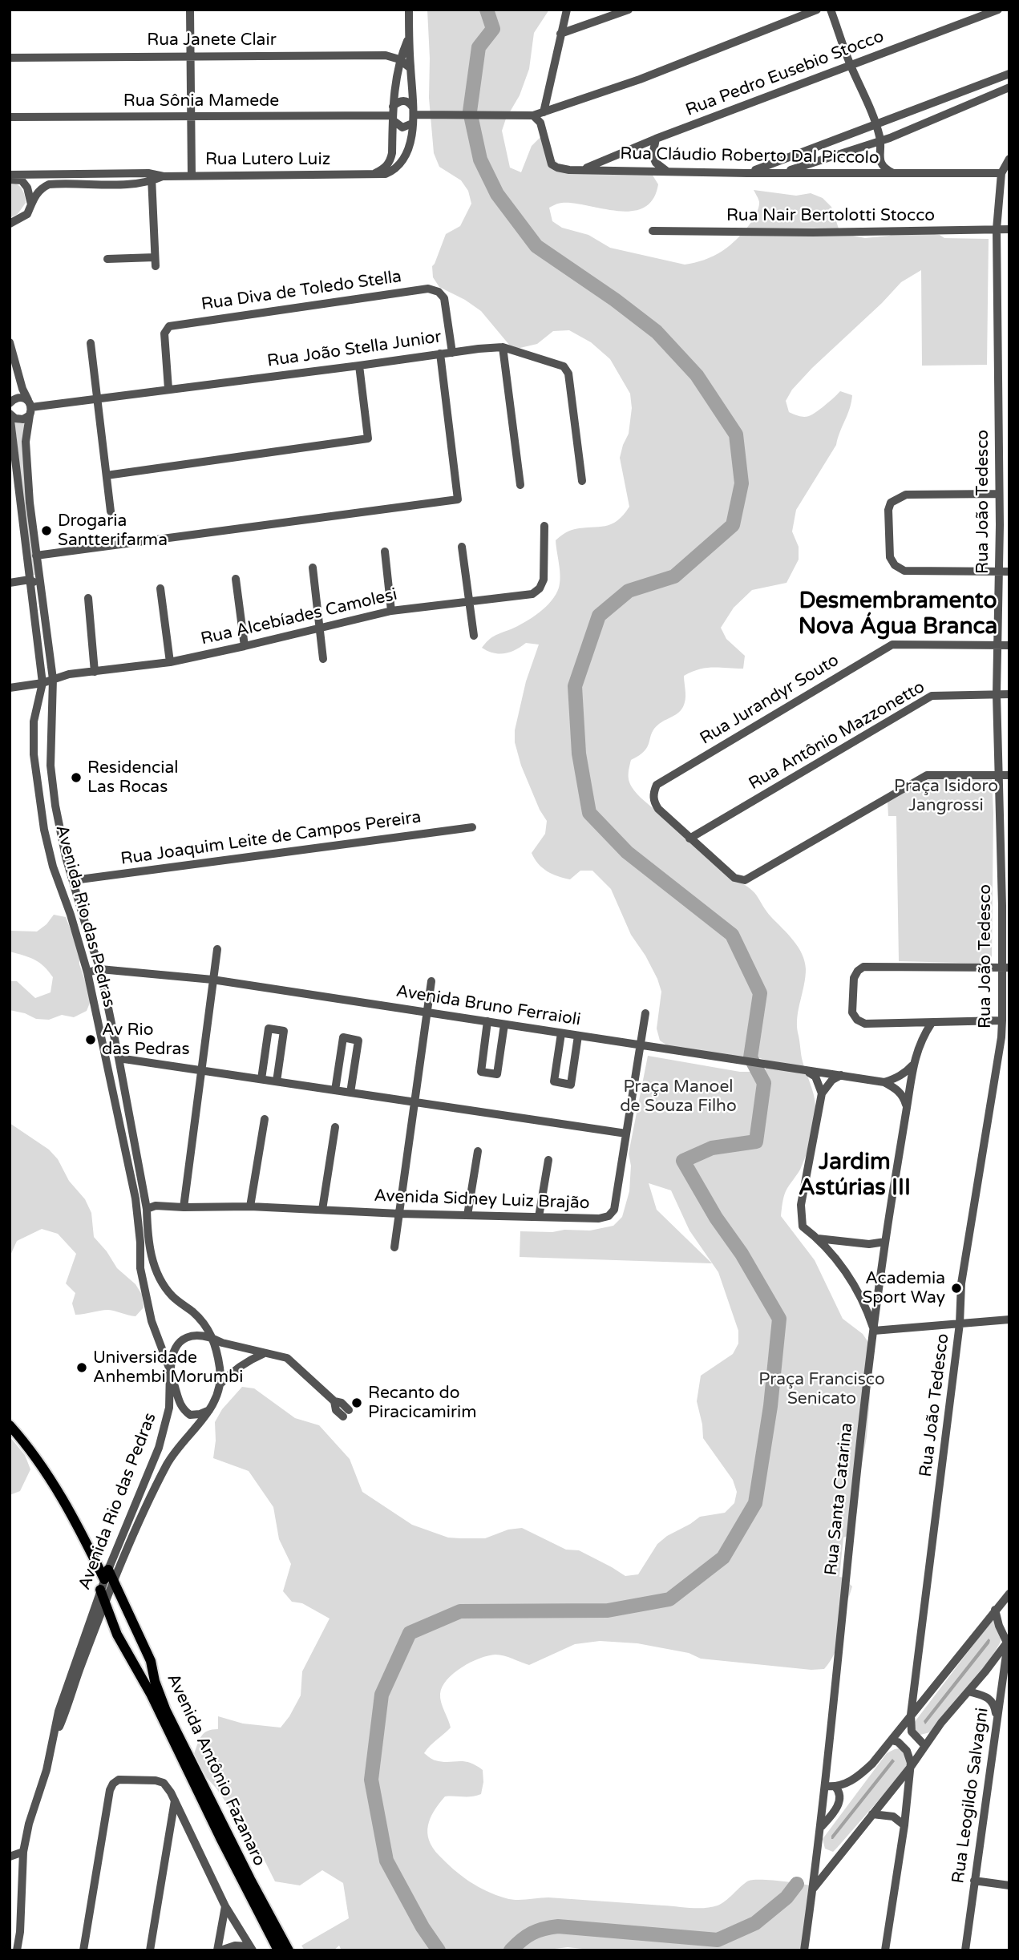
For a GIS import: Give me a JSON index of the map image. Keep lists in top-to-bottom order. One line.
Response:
{"streets":{"main road":["Avenida Antônio Fazanaro"],"street":["Rua Janete Clair","Rua Pedro Eusebio Stocco","Rua Sônia Mamede","Rua Cláudio Roberto Dal Piccolo","Rua Lutero Luiz","Rua Nair Bertolotti Stocco","Rua Diva de Toledo Stella","Rua João Stella Junior","Rua João Tedesco","Rua Alcebíades Camolesi","Rua Jurandyr Souto","Rua Antônio Mazzonetto","Rua Joaquim Leite de Campos Pereira","Avenida Rio das Pedras","Avenida Bruno Ferraioli","Avenida Sidney Luiz Brajão","Rua Santa Catarina","Rua Leogildo Salvagni"]},"crossings":[["Rua Janete Clair","Rua Lutero Luiz"],["Rua Pedro Eusebio Stocco","Rua Cláudio Roberto Dal Piccolo"],["Rua Cláudio Roberto Dal Piccolo","Rua João Tedesco"],["Rua Nair Bertolotti Stocco","Rua João Tedesco"],["Rua Diva de Toledo Stella","Rua João Stella Junior"],["Rua João Stella Junior","Avenida Rio das Pedras"],["Rua João Tedesco","Rua Jurandyr Souto"],["Rua João Tedesco","Rua Antônio Mazzonetto"],["Rua Alcebíades Camolesi","Avenida Rio das Pedras"],["Rua Jurandyr Souto","Rua Antônio Mazzonetto"],["Rua Joaquim Leite de Campos Pereira","Avenida Rio das Pedras"],["Avenida Rio das Pedras","Avenida Bruno Ferraioli"],["Avenida Rio das Pedras","Avenida Sidney Luiz Brajão"],["Avenida Rio das Pedras","Avenida Antônio Fazanaro"],["Avenida Bruno Ferraioli","Avenida Sidney Luiz Brajão"]],"districts":["Desmembramento Nova Água Branca","Jardim Astúrias III"],"parks":["Praça Isidoro Jangrossi","Praça Manoel de Souza Filho","Praça Francisco Senicato"],"places":["Drogaria Santterifarma","Residencial Las Rocas","Av Rio das Pedras","Academia Sport Way","Universidade Anhembi Morumbi","Recanto do Piracicamirim"]}
